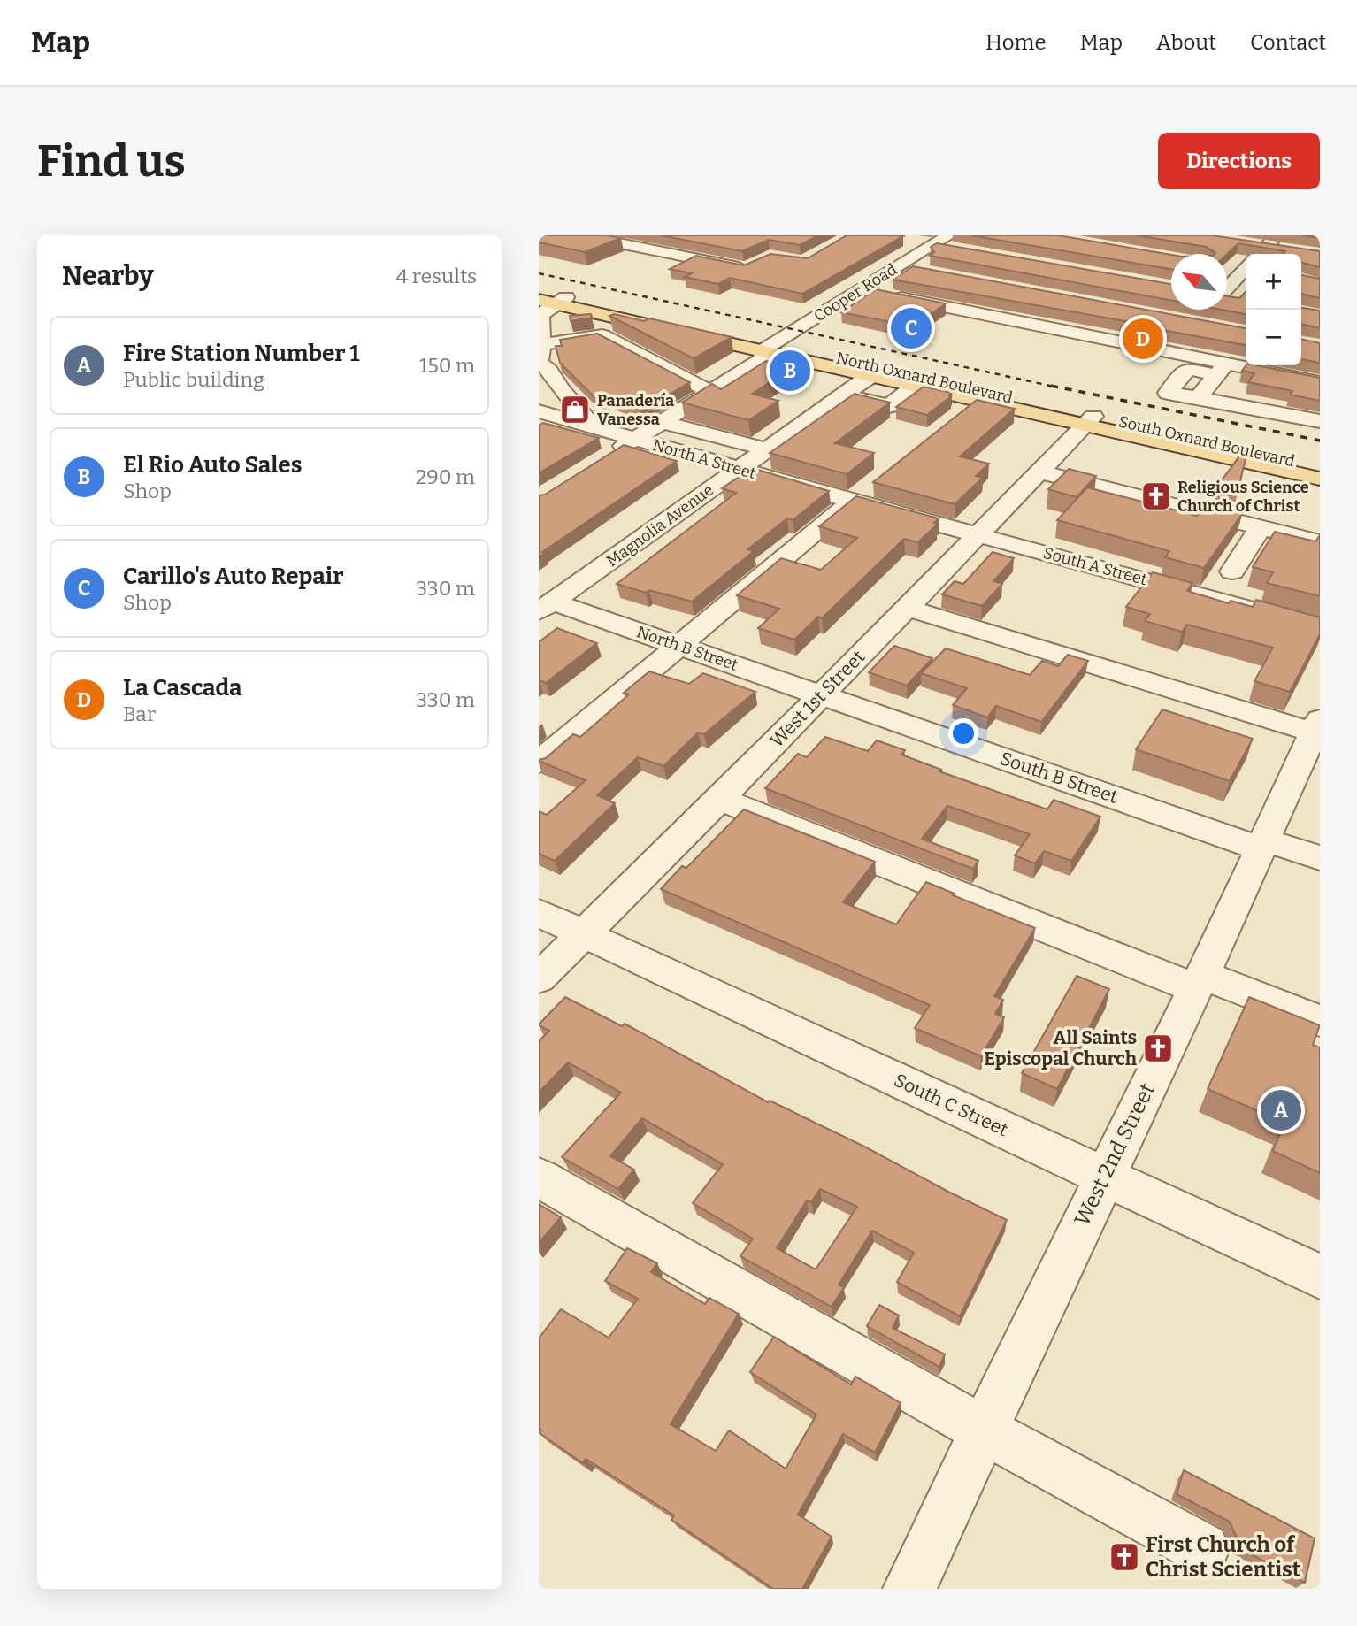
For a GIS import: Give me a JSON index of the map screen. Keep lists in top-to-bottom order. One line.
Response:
{"streets":{"main road":["North Oxnard Boulevard","South Oxnard Boulevard"],"street":["Cooper Road","North A Street","Magnolia Avenue","South A Street","North B Street","West 1st Street","South B Street","South C Street","West 2nd Street"]},"crossings":[["Cooper Road","North Oxnard Boulevard"],["North Oxnard Boulevard","South Oxnard Boulevard"],["North Oxnard Boulevard","Magnolia Avenue"],["North Oxnard Boulevard","West 1st Street"],["South Oxnard Boulevard","West 1st Street"],["North A Street","Magnolia Avenue"],["North A Street","South A Street"],["North A Street","West 1st Street"],["Magnolia Avenue","North B Street"],["South A Street","West 1st Street"],["North B Street","West 1st Street"],["North B Street","South B Street"],["West 1st Street","South B Street"],["West 1st Street","South C Street"],["South B Street","West 2nd Street"],["South C Street","West 2nd Street"]],"places":{"shop":["Panadería Vanessa"],"church":["Religious Science Church of Christ","All Saints Episcopal Church","First Church of Christ Scientist"]},"north":"top left","page":{"header":"Map","nav":["Home","Map","About","Contact"],"buttons":"Directions","title":"Find us","heading":["Nearby","4 results"],"map_buttons":["+","−"],"pins":["C","D","B","A"],"list":[{"mark":"A","name":"Fire Station Number 1","note":"Public building","value":"150 m"},{"mark":"B","name":"El Rio Auto Sales","note":"Shop","value":"290 m"},{"mark":"C","name":"Carillo's Auto Repair","note":"Shop","value":"330 m"},{"mark":"D","name":"La Cascada","note":"Bar","value":"330 m"}]}}
